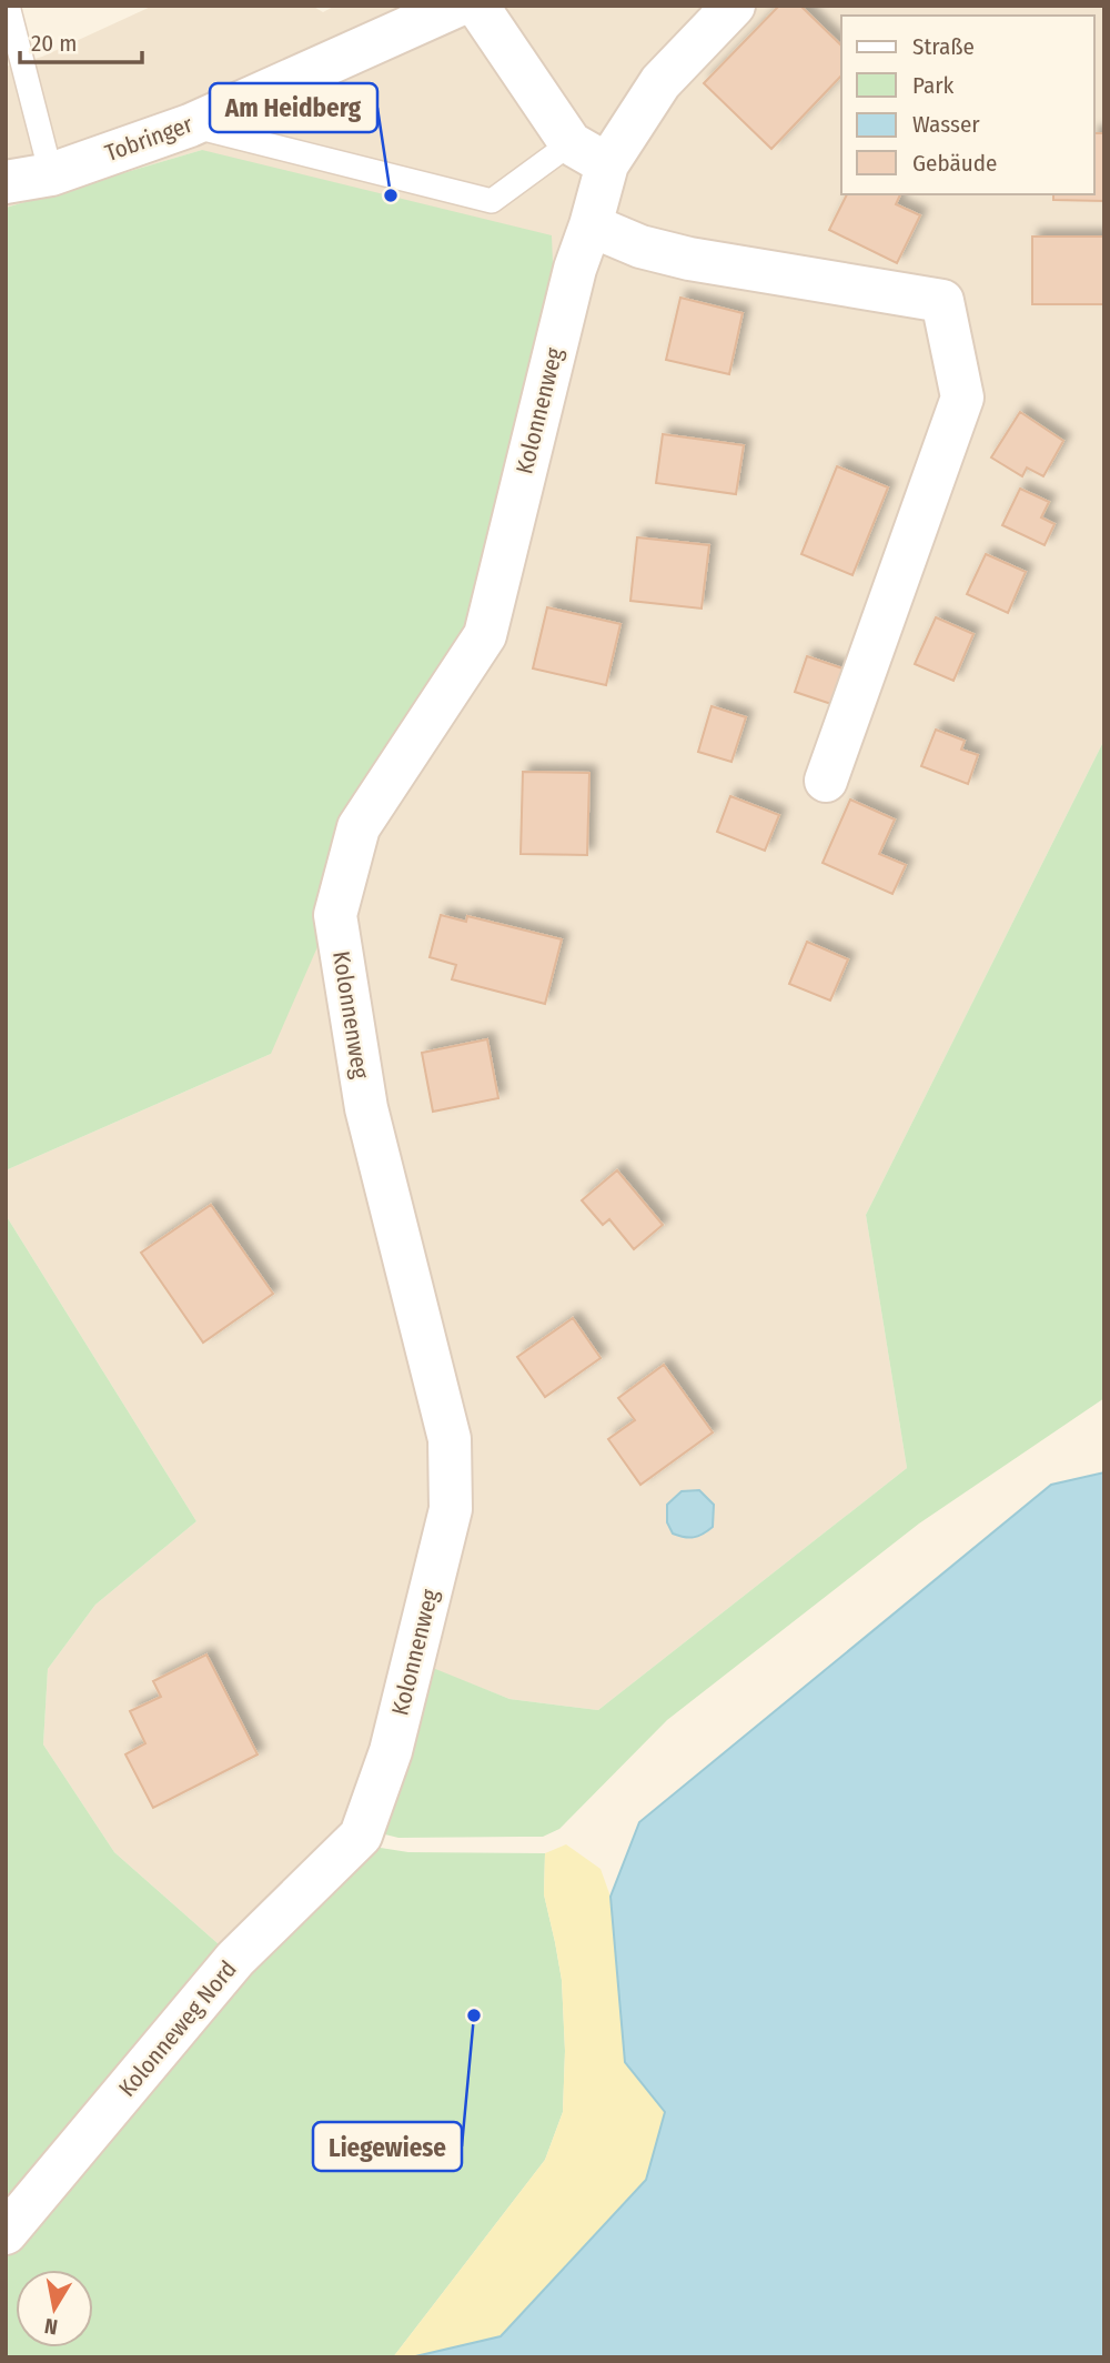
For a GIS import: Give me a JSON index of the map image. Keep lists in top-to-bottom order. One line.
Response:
{"streets":{"street":["Tobringer","Kolonnenweg","Kolonneweg Nord"]},"crossings":[["Kolonnenweg","Kolonneweg Nord"]],"places":["Am Heidberg","Liegewiese"],"legend":["Straße","Park","Wasser","Gebäude"],"scale_bar":"20 m","north":"bottom"}
